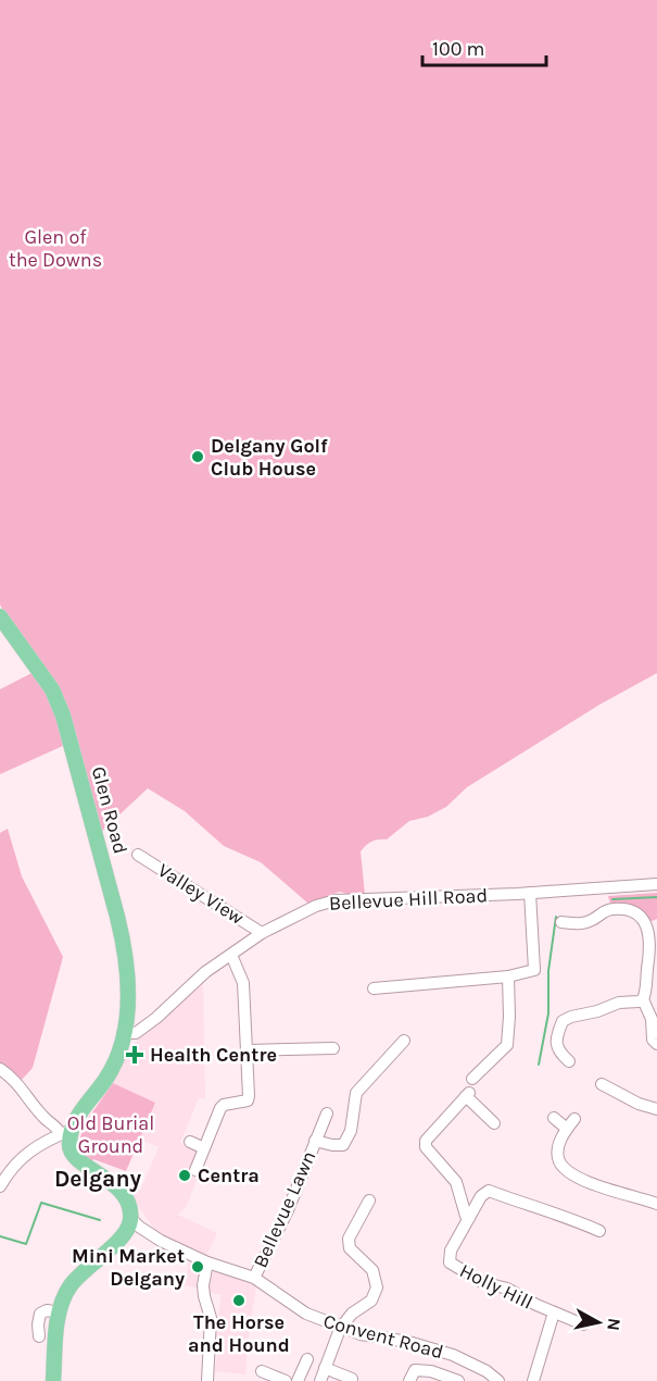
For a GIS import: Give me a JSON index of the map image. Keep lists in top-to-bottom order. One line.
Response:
{"streets":{"main road":["Glen Road"],"street":["Valley View","Bellevue Hill Road","Bellevue Lawn","Holly Hill","Convent Road"]},"crossings":[["Glen Road","Bellevue Hill Road"],["Valley View","Bellevue Hill Road"],["Bellevue Lawn","Convent Road"]],"districts":["Delgany"],"parks":["Glen of the Downs","Old Burial Ground"],"places":{"other":["Delgany Golf Club House","Centra","Mini Market Delgany","The Horse and Hound"],"health":["Health Centre"]},"scale_bar":"100 m","north":"right"}
